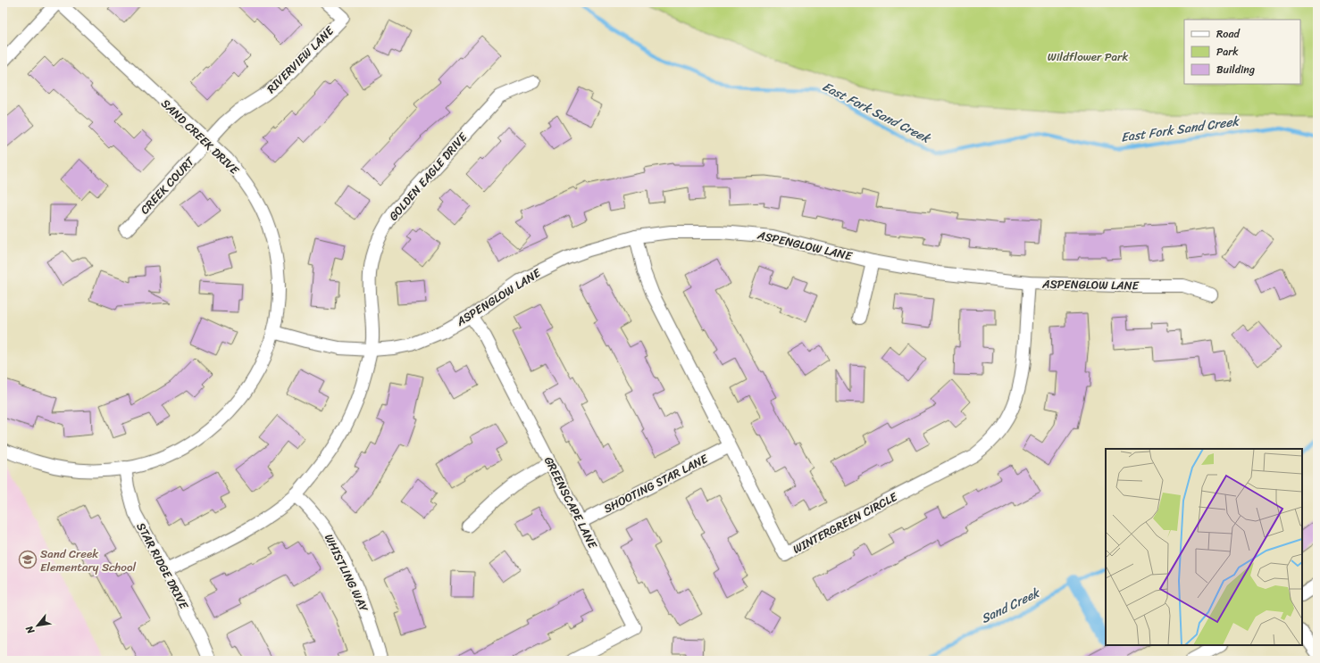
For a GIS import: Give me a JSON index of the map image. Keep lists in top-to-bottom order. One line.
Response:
{"streets":{"street":["RIVERVIEW LANE","SAND CREEK DRIVE","GOLDEN EAGLE DRIVE","CREEK COURT","ASPENGLOW LANE","SHOOTING STAR LANE","GREENSCAPE LANE","WINTERGREEN CIRCLE","STAR RIDGE DRIVE","WHISTLING WAY"]},"crossings":[["RIVERVIEW LANE","SAND CREEK DRIVE"],["RIVERVIEW LANE","CREEK COURT"],["SAND CREEK DRIVE","CREEK COURT"],["SAND CREEK DRIVE","ASPENGLOW LANE"],["SAND CREEK DRIVE","STAR RIDGE DRIVE"],["GOLDEN EAGLE DRIVE","ASPENGLOW LANE"],["GOLDEN EAGLE DRIVE","STAR RIDGE DRIVE"],["GOLDEN EAGLE DRIVE","WHISTLING WAY"],["ASPENGLOW LANE","GREENSCAPE LANE"],["ASPENGLOW LANE","WINTERGREEN CIRCLE"],["SHOOTING STAR LANE","GREENSCAPE LANE"],["SHOOTING STAR LANE","WINTERGREEN CIRCLE"]],"water":["East Fork Sand Creek","Sand Creek"],"parks":["Wildflower Park"],"places":{"school or university":["Sand Creek Elementary School"]},"legend":["Road","Park","Building"],"north":"bottom left"}
